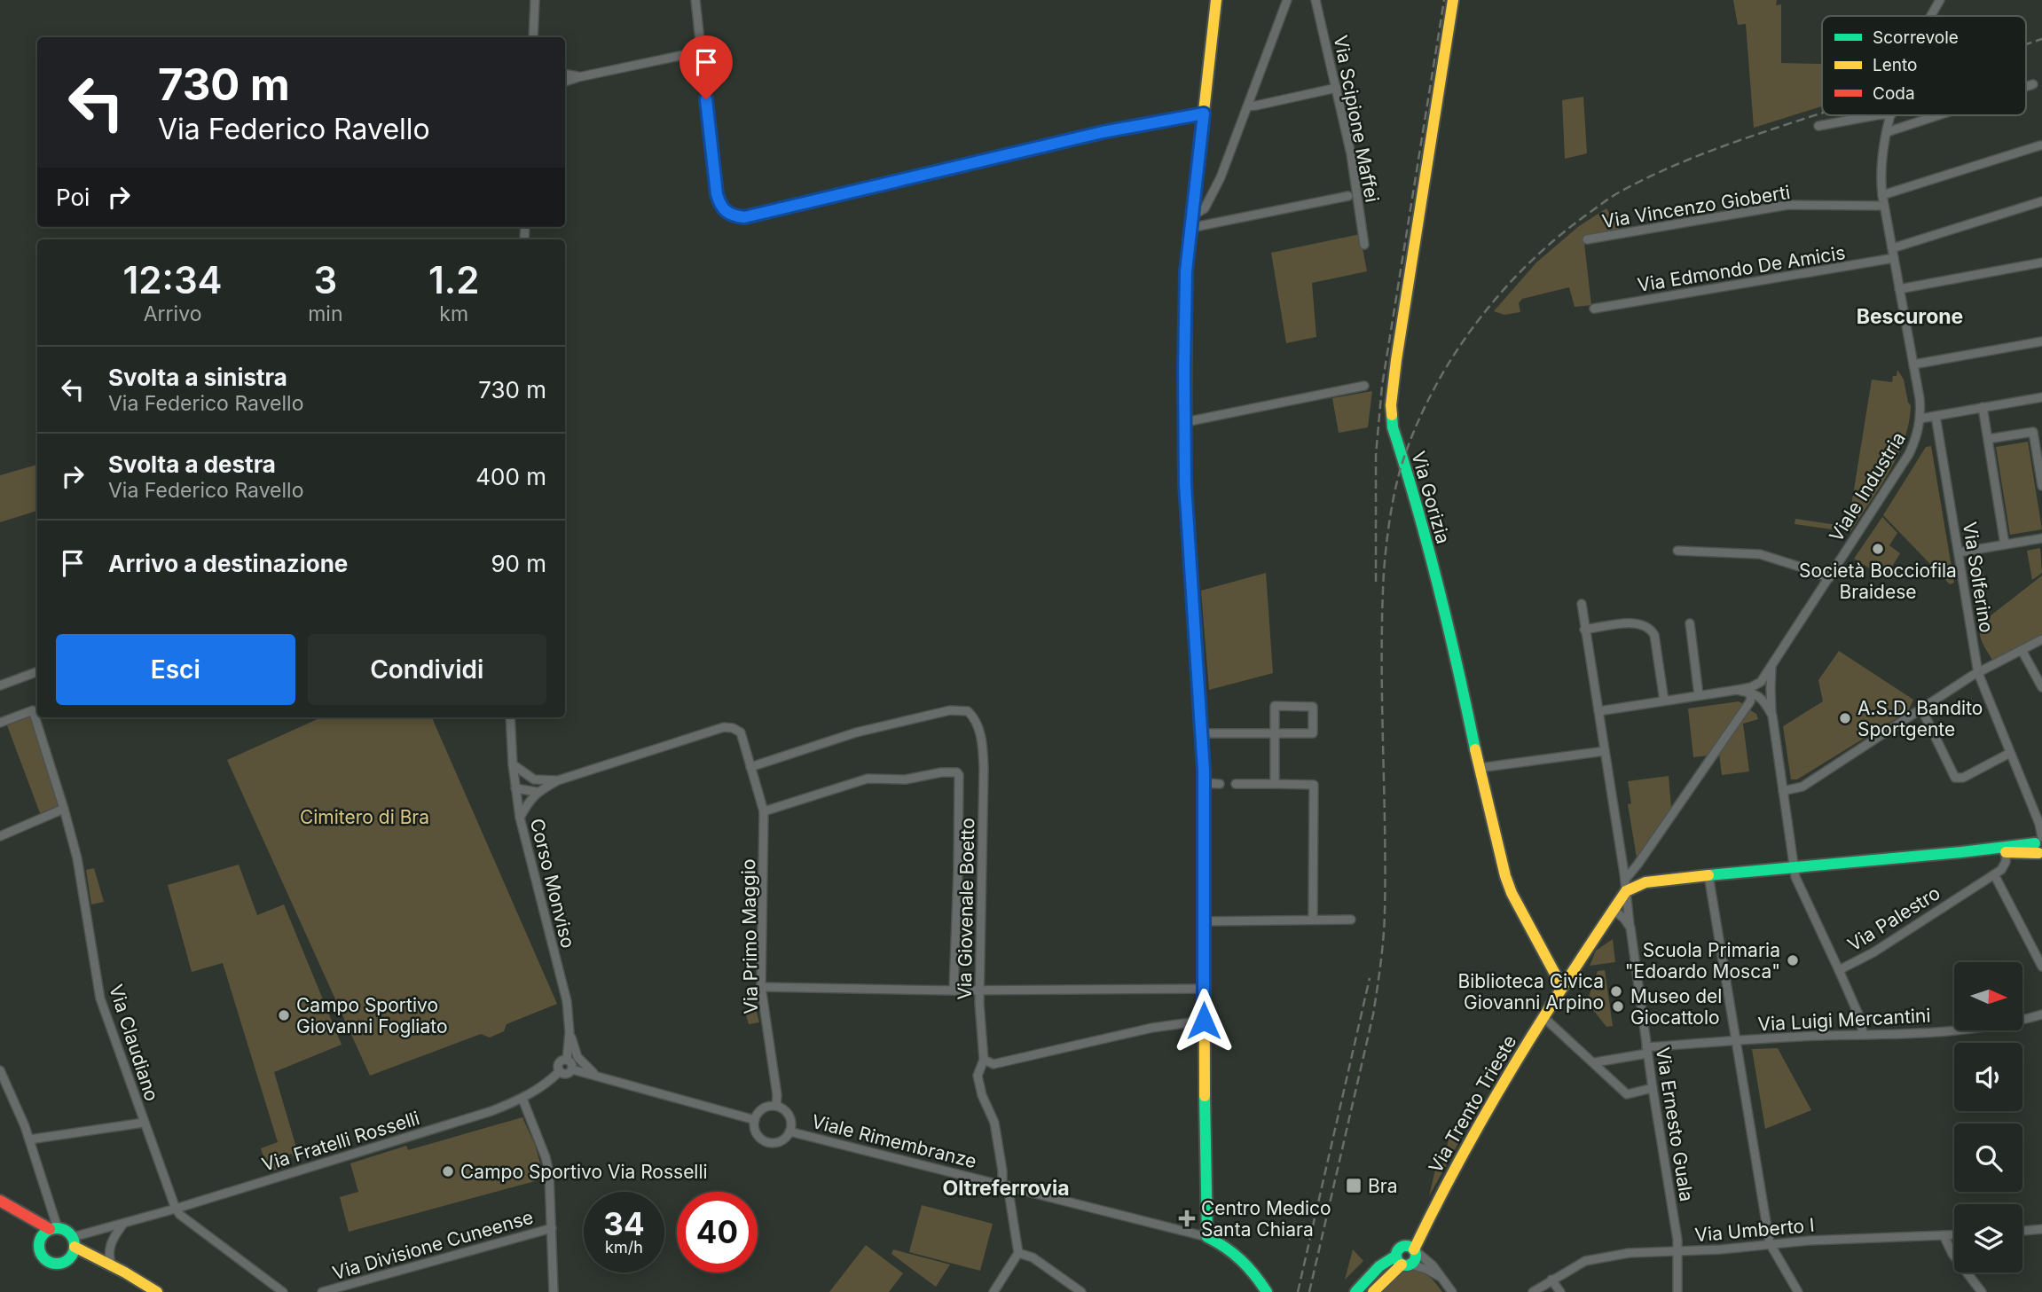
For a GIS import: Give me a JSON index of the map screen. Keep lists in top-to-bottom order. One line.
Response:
{"streets":{"street":["Via Scipione Maffei","Via Vincenzo Gioberti","Via Edmondo De Amicis","Viale Industria","Via Gorizia","Via Solferino","Corso Monviso","Via Giovenale Boetto","Via Palestro","Via Primo Maggio","Via Luigi Mercantini","Via Claudiano","Via Trento Trieste","Via Ernesto Guala","Via Fratelli Rosselli","Viale Rimembranze","Via Umberto I","Via Divisione Cuneense"]},"crossings":[["Via Vincenzo Gioberti","Viale Industria"],["Via Edmondo De Amicis","Viale Industria"],["Via Gorizia","Via Trento Trieste"],["Corso Monviso","Via Primo Maggio"],["Corso Monviso","Via Fratelli Rosselli"],["Via Giovenale Boetto","Via Primo Maggio"],["Via Giovenale Boetto","Viale Rimembranze"],["Via Palestro","Via Luigi Mercantini"],["Via Primo Maggio","Viale Rimembranze"],["Via Luigi Mercantini","Via Ernesto Guala"],["Via Claudiano","Via Fratelli Rosselli"],["Via Trento Trieste","Via Ernesto Guala"],["Via Ernesto Guala","Via Umberto I"]],"districts":["Bescurone","Oltreferrovia"],"parks":["Cimitero di Bra"],"places":{"other":["Società Bocciofila Braidese","A.S.D. Bandito Sportgente","Scuola Primaria \"Edoardo Mosca\"","Biblioteca Civica Giovanni Arpino","Museo del Giocattolo","Campo Sportivo Giovanni Fogliato","Campo Sportivo Via Rosselli"],"transit":["Bra"],"health":["Centro Medico Santa Chiara"]},"legend":["Scorrevole","Lento","Coda"],"north":"right","page":{"turn":["730 m","Via Federico Ravello"],"then":"Poi","eta":["12:34","Arrivo","3","min","1.2","km"],"list":[{"name":"Svolta a sinistra","note":"Via Federico Ravello","value":"730 m"},{"name":"Svolta a destra","note":"Via Federico Ravello","value":"400 m"},{"name":"Arrivo a destinazione","value":"90 m"}],"buttons":["Esci","Condividi"],"speed":"34 km/h","limit":"40"}}
